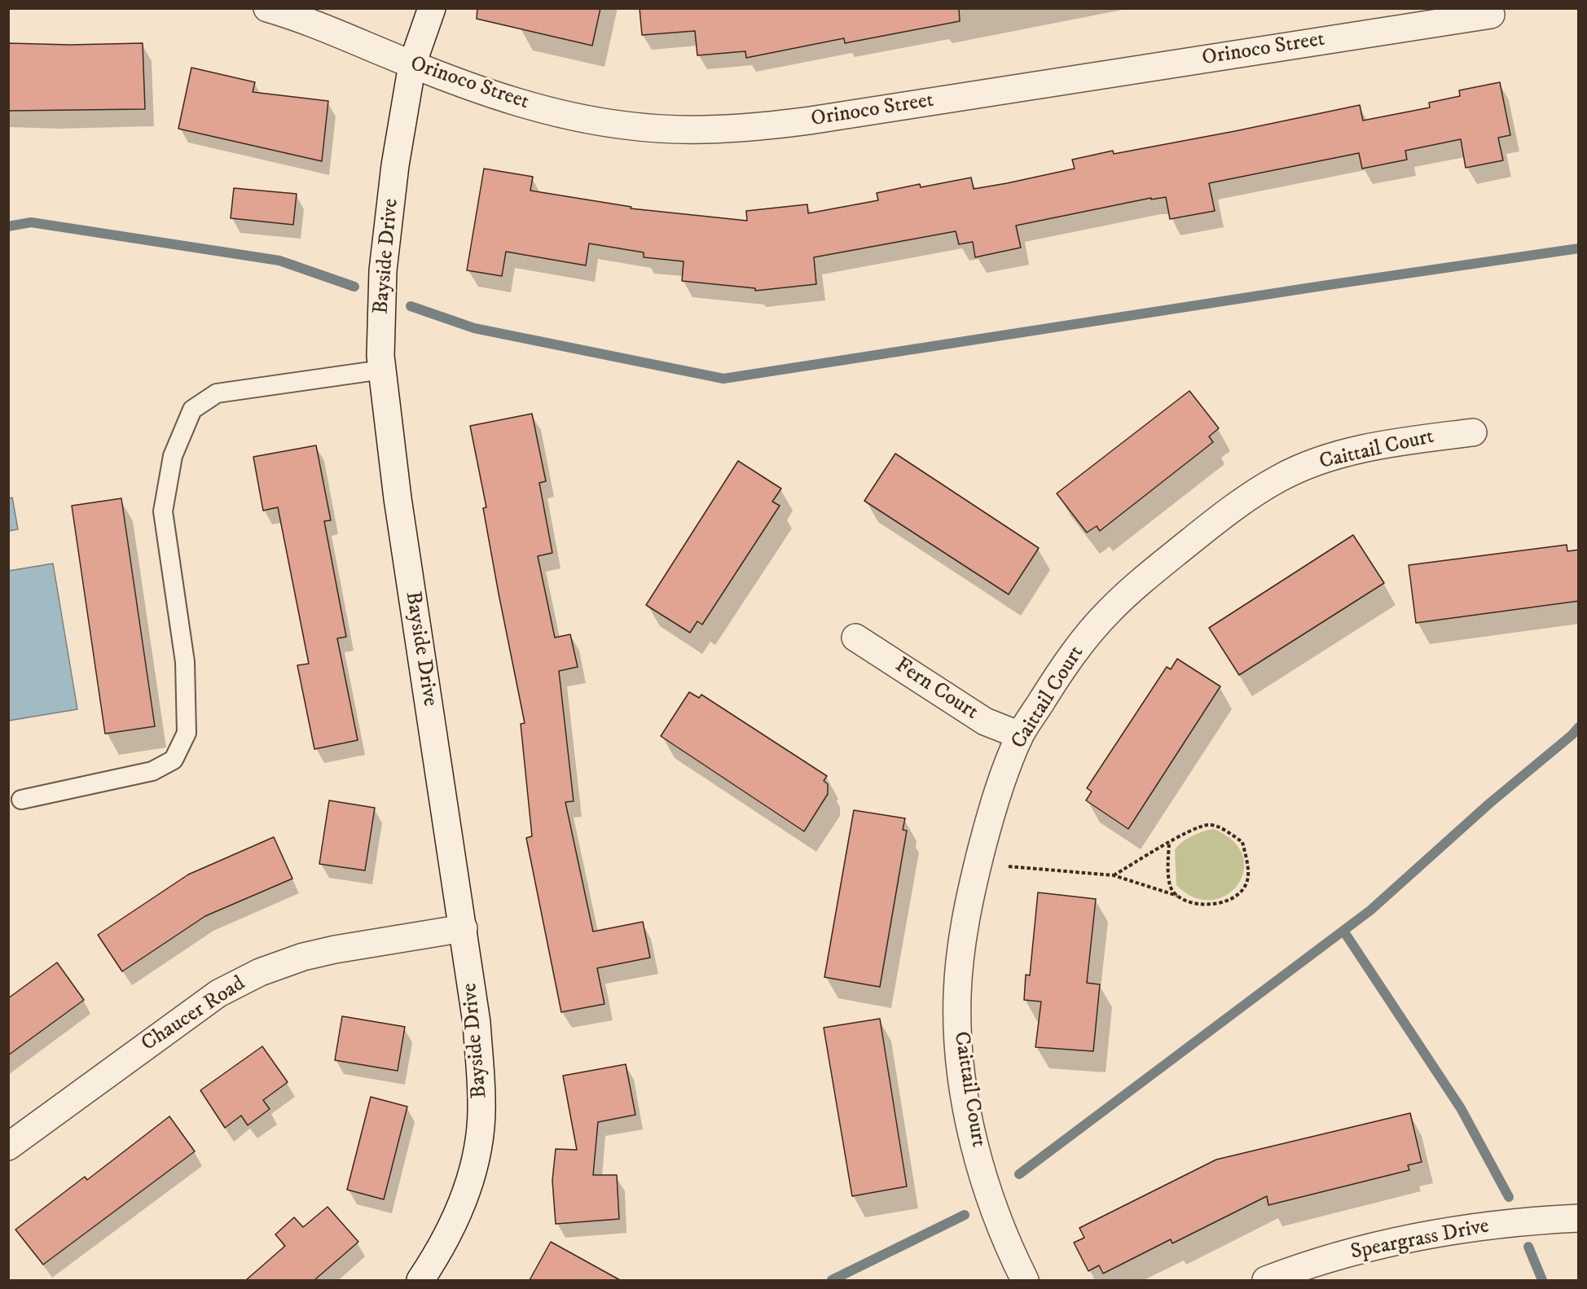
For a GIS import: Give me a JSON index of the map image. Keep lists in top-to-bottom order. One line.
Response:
{"streets":{"street":["Orinoco Street","Bayside Drive","Caittail Court","Fern Court","Chaucer Road","Speargrass Drive"]},"crossings":[["Orinoco Street","Bayside Drive"],["Bayside Drive","Chaucer Road"],["Caittail Court","Fern Court"]]}
